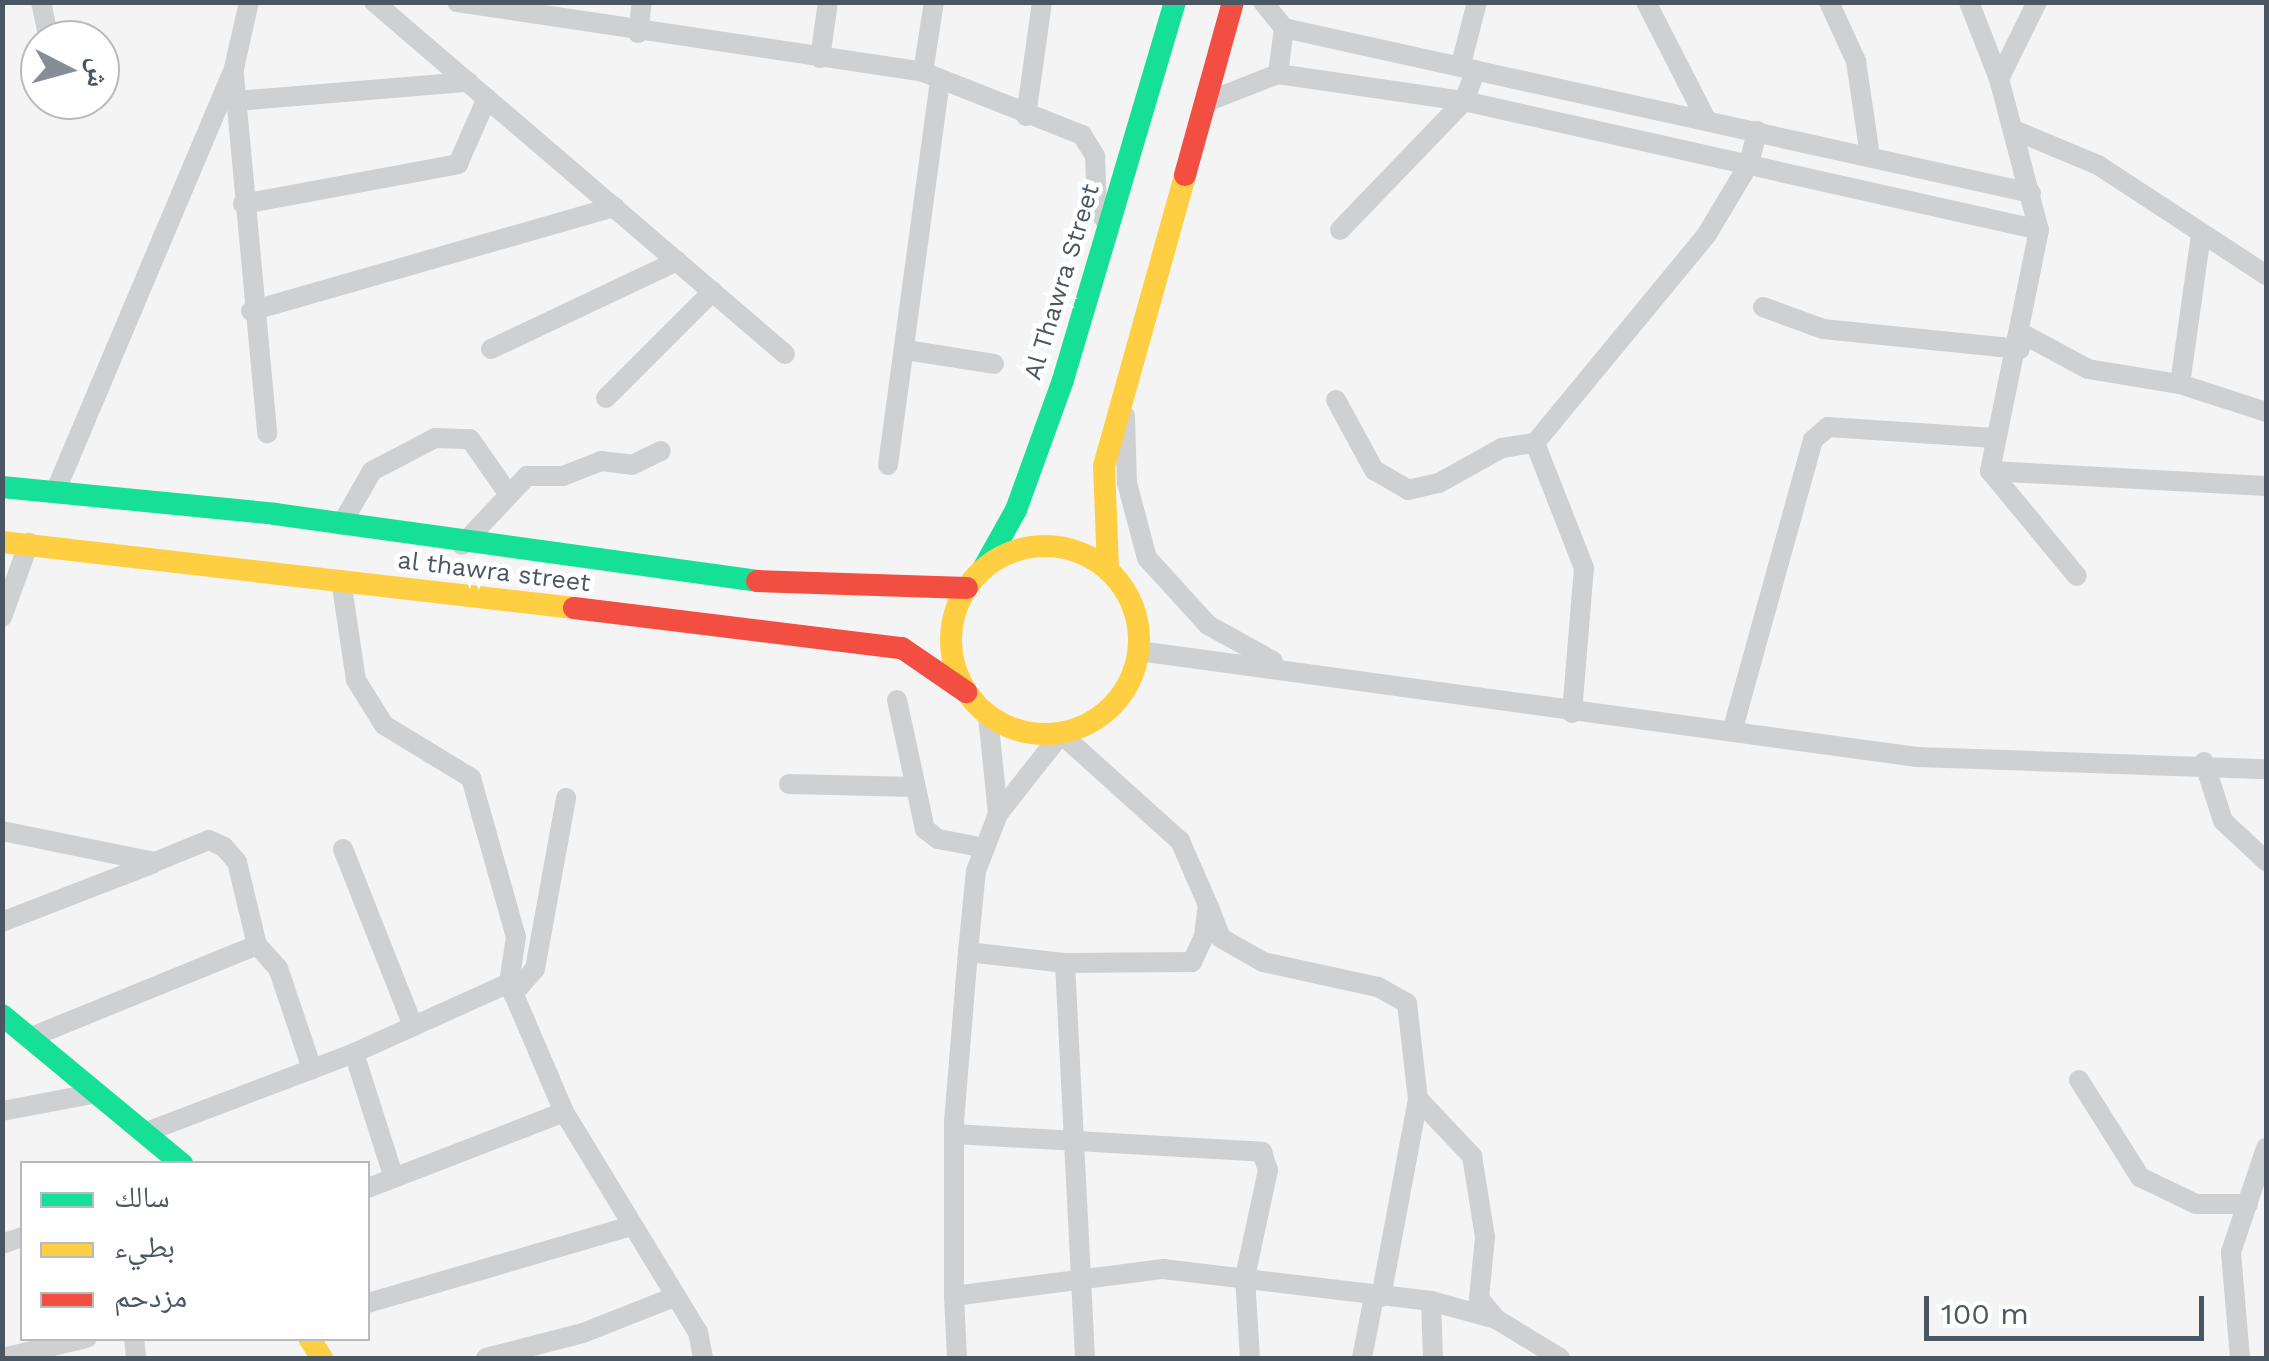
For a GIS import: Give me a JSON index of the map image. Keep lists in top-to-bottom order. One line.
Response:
{"streets":{"main road":["Al Thawra Street","al thawra street"]},"crossings":[["Al Thawra Street","al thawra street"]],"legend":["سالك","بطيء","مزدحم"],"scale_bar":"100 m","north":"right"}
